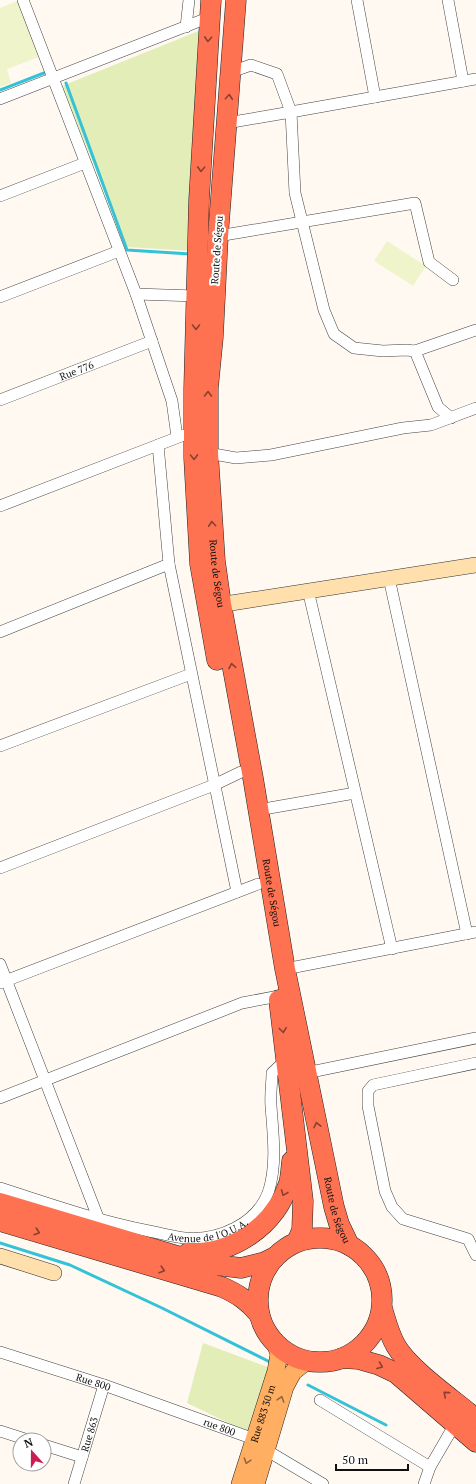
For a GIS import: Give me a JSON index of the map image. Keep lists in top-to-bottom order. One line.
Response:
{"streets":{"highway":["Route de Ségou","Avenue de l'O.U.A."],"main road":["Rue 883 30 m"],"street":["Rue 776","Rue 800","rue 800","Rue 863"]},"crossings":[["Route de Ségou","Avenue de l'O.U.A."],["Route de Ségou","Rue 883 30 m"],["Avenue de l'O.U.A.","Rue 883 30 m"],["Rue 800","rue 800"],["Rue 800","Rue 863"],["Rue 883 30 m","rue 800"]],"scale_bar":"50 m","north":"top"}
